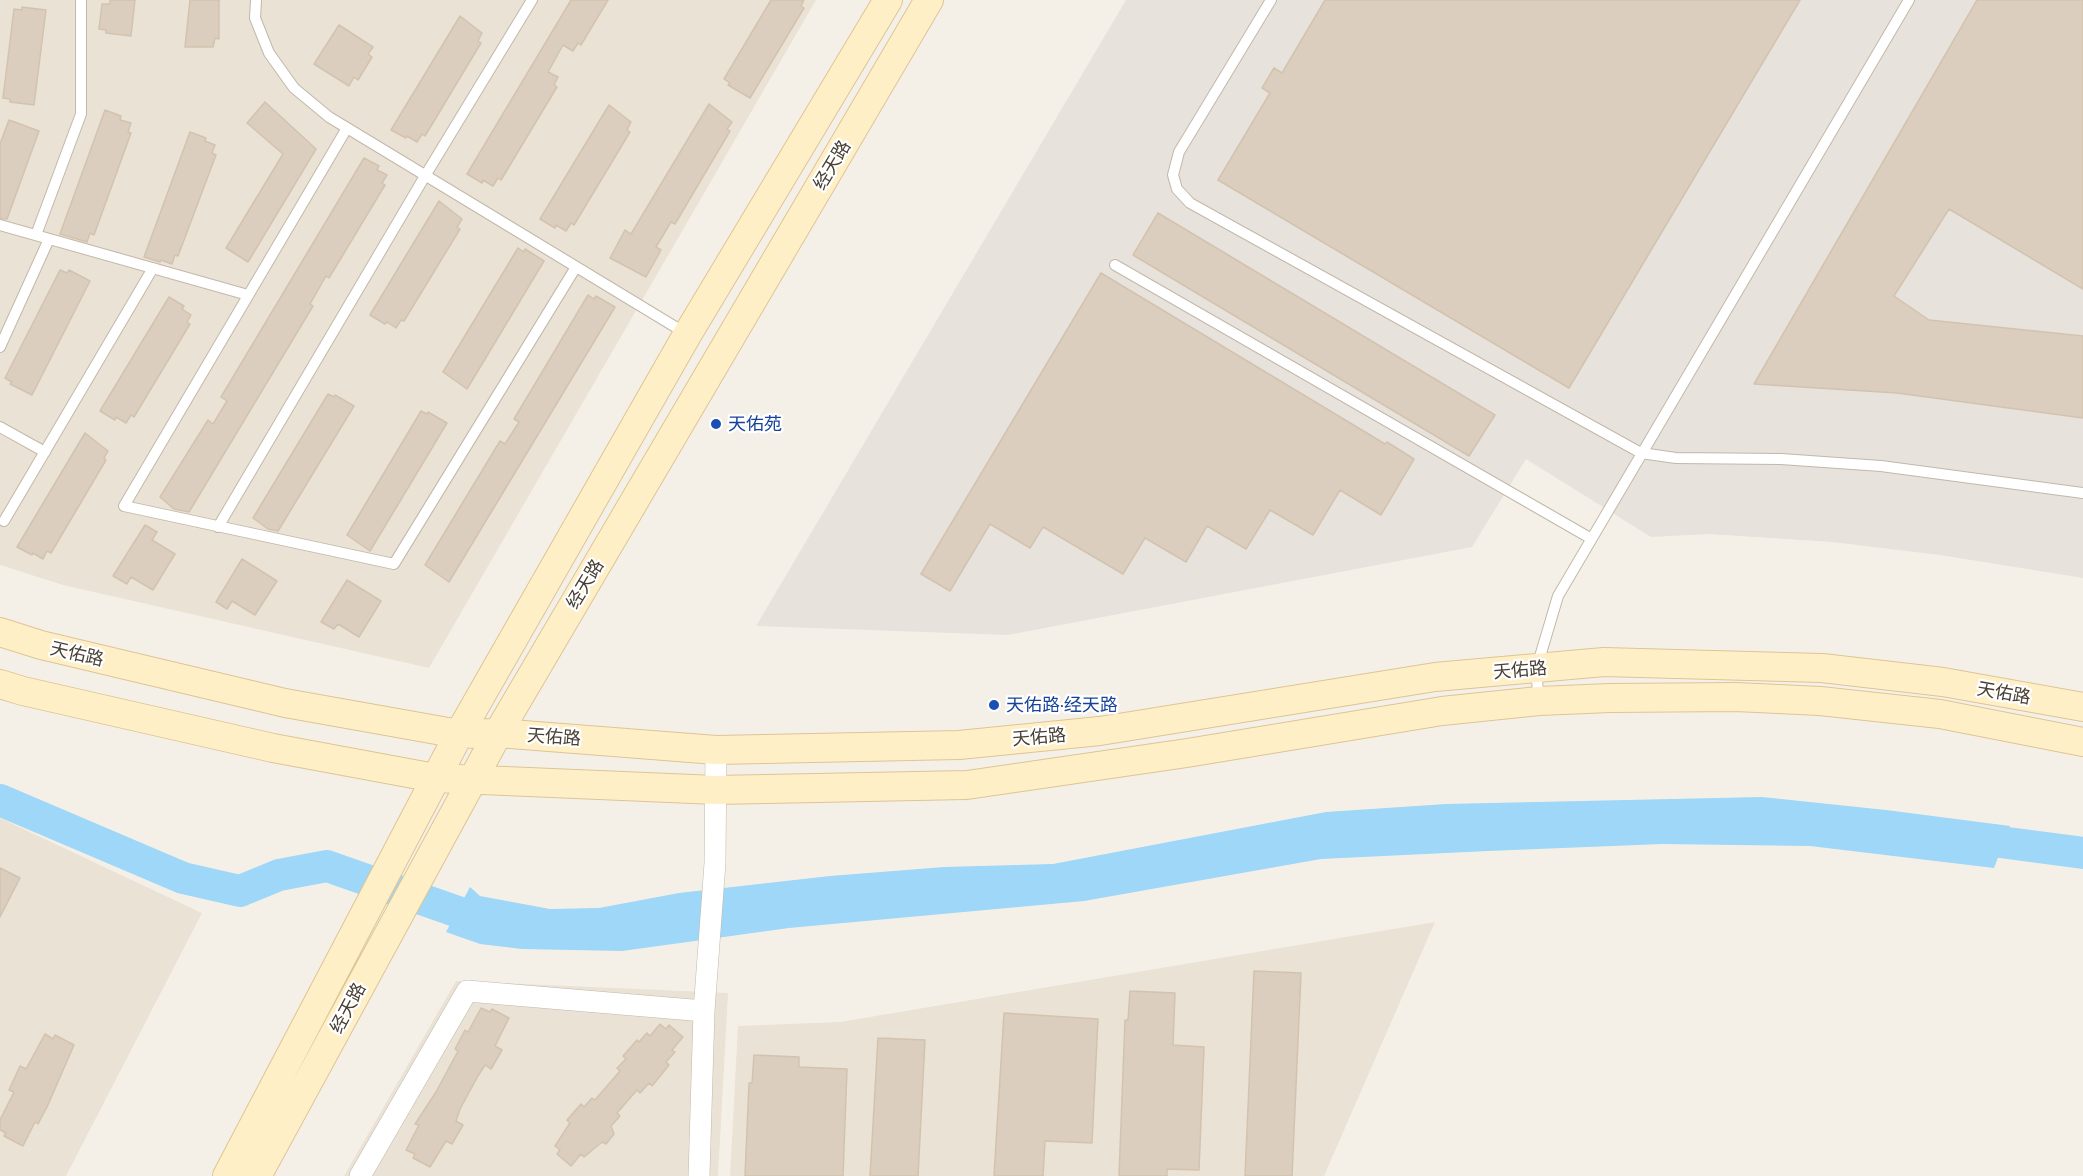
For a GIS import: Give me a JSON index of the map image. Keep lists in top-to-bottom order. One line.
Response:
{"streets":{"main road":["经天路","天佑路"]},"crossings":[["经天路","天佑路"]],"places":["天佑苑","天佑路·经天路"]}
